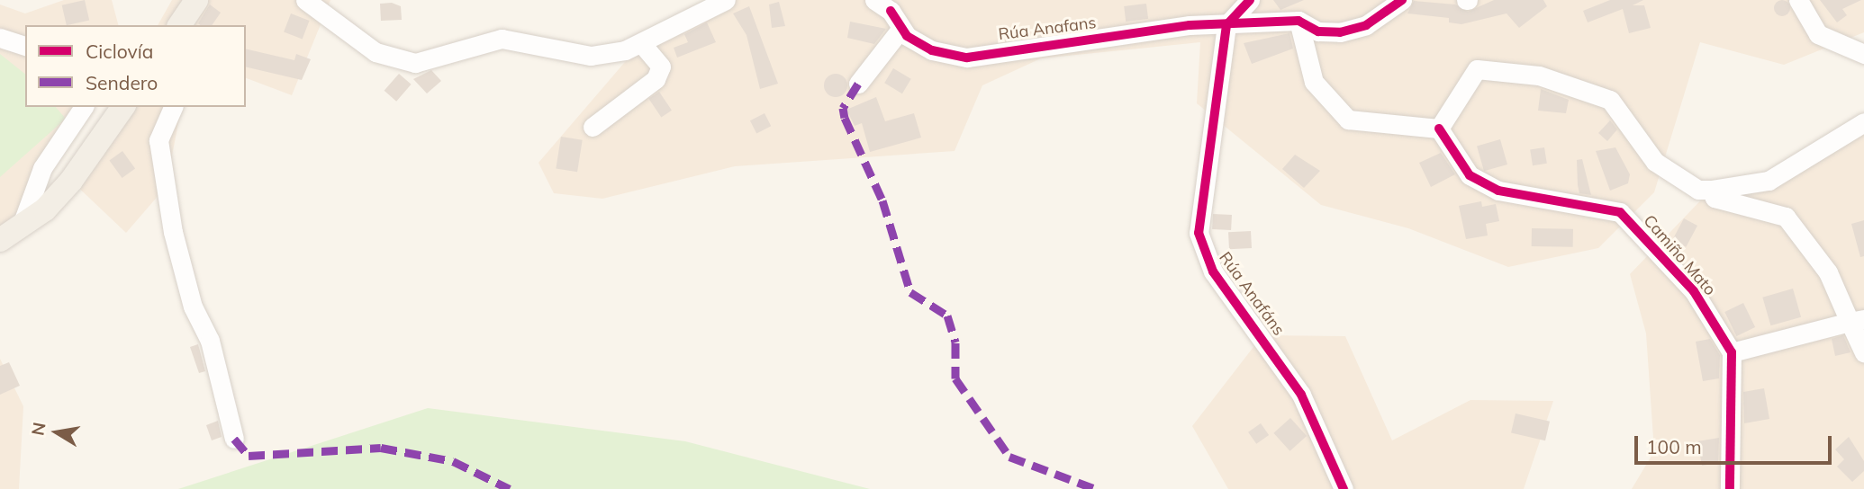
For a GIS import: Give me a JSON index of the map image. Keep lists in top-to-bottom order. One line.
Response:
{"streets":{"street":["Rúa Anafans","Camiño Mato","Rúa Anafáns"]},"crossings":[["Rúa Anafans","Rúa Anafáns"]],"legend":["Ciclovía","Sendero"],"scale_bar":"100 m","north":"left"}
